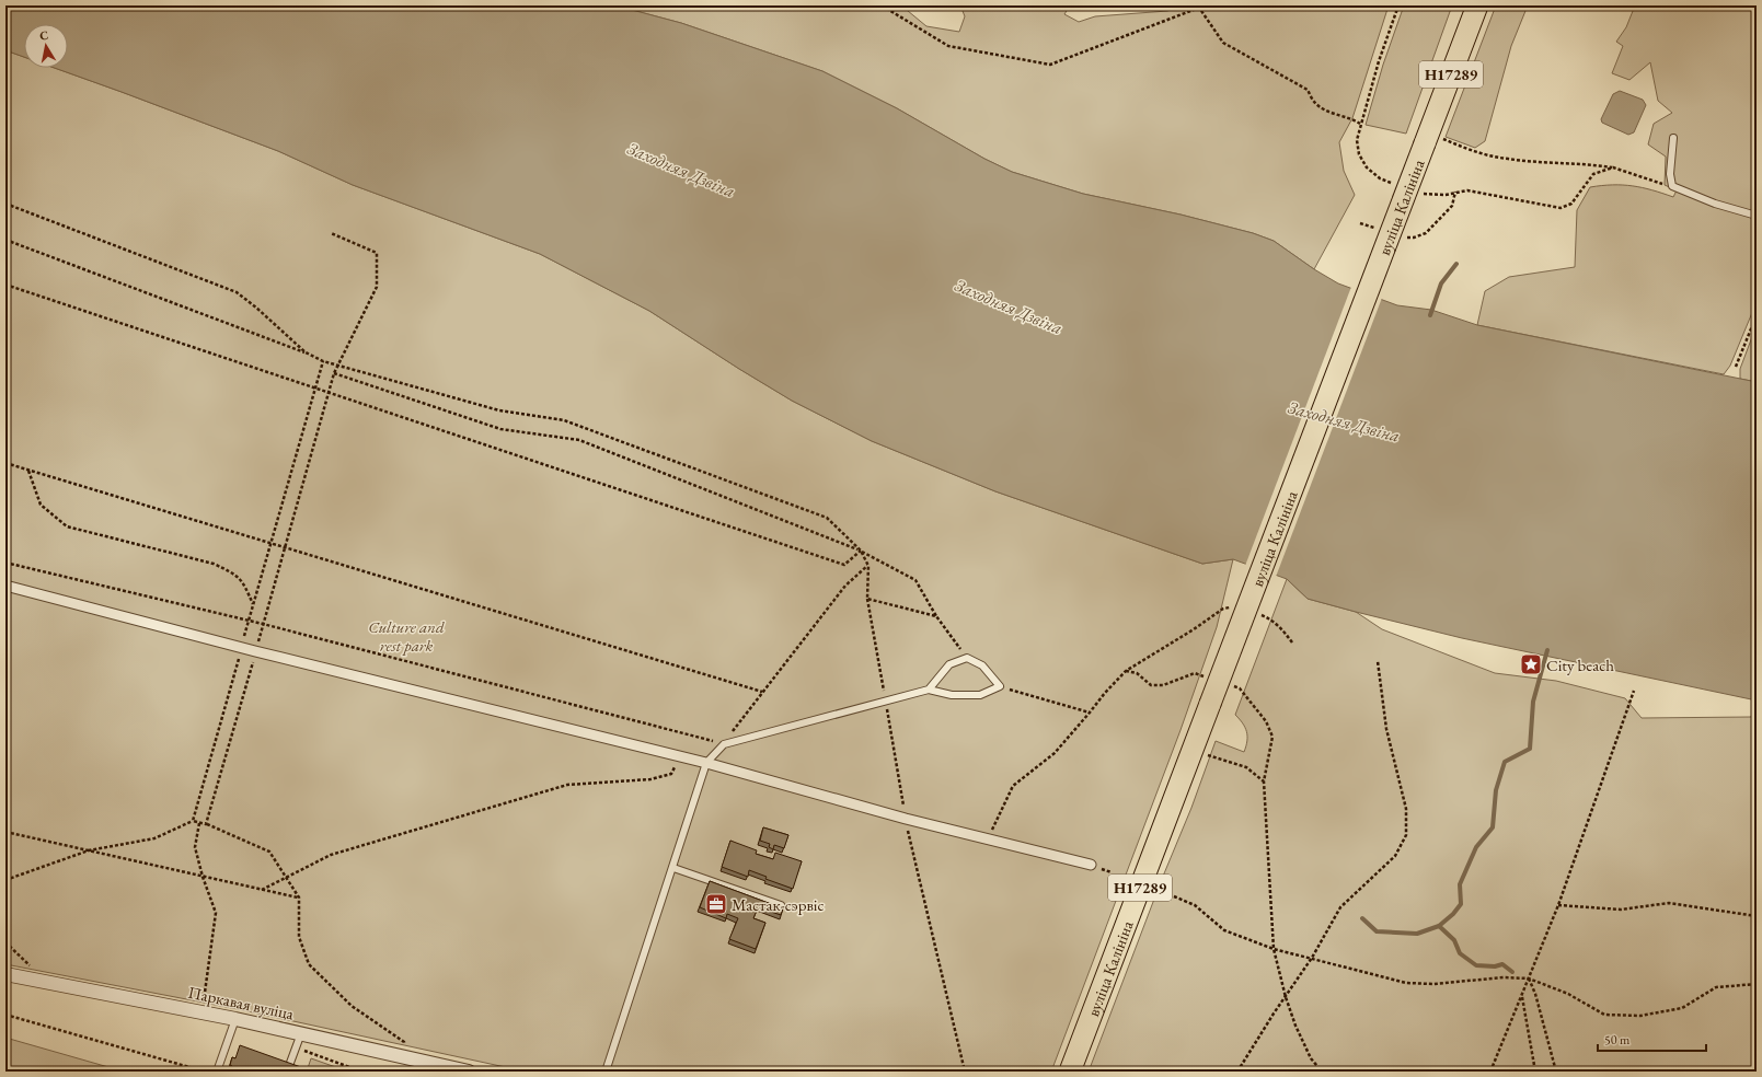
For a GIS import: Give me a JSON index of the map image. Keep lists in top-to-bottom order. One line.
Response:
{"streets":{"main road":["Н17289","вуліца Калініна"],"street":["Паркавая вуліца"]},"water":["Заходняя Дзвіна"],"parks":["Culture and rest park"],"places":{"place":["City beach"],"office":["Мастак-сэрвіс"]},"scale_bar":"50 m","north":"top"}
